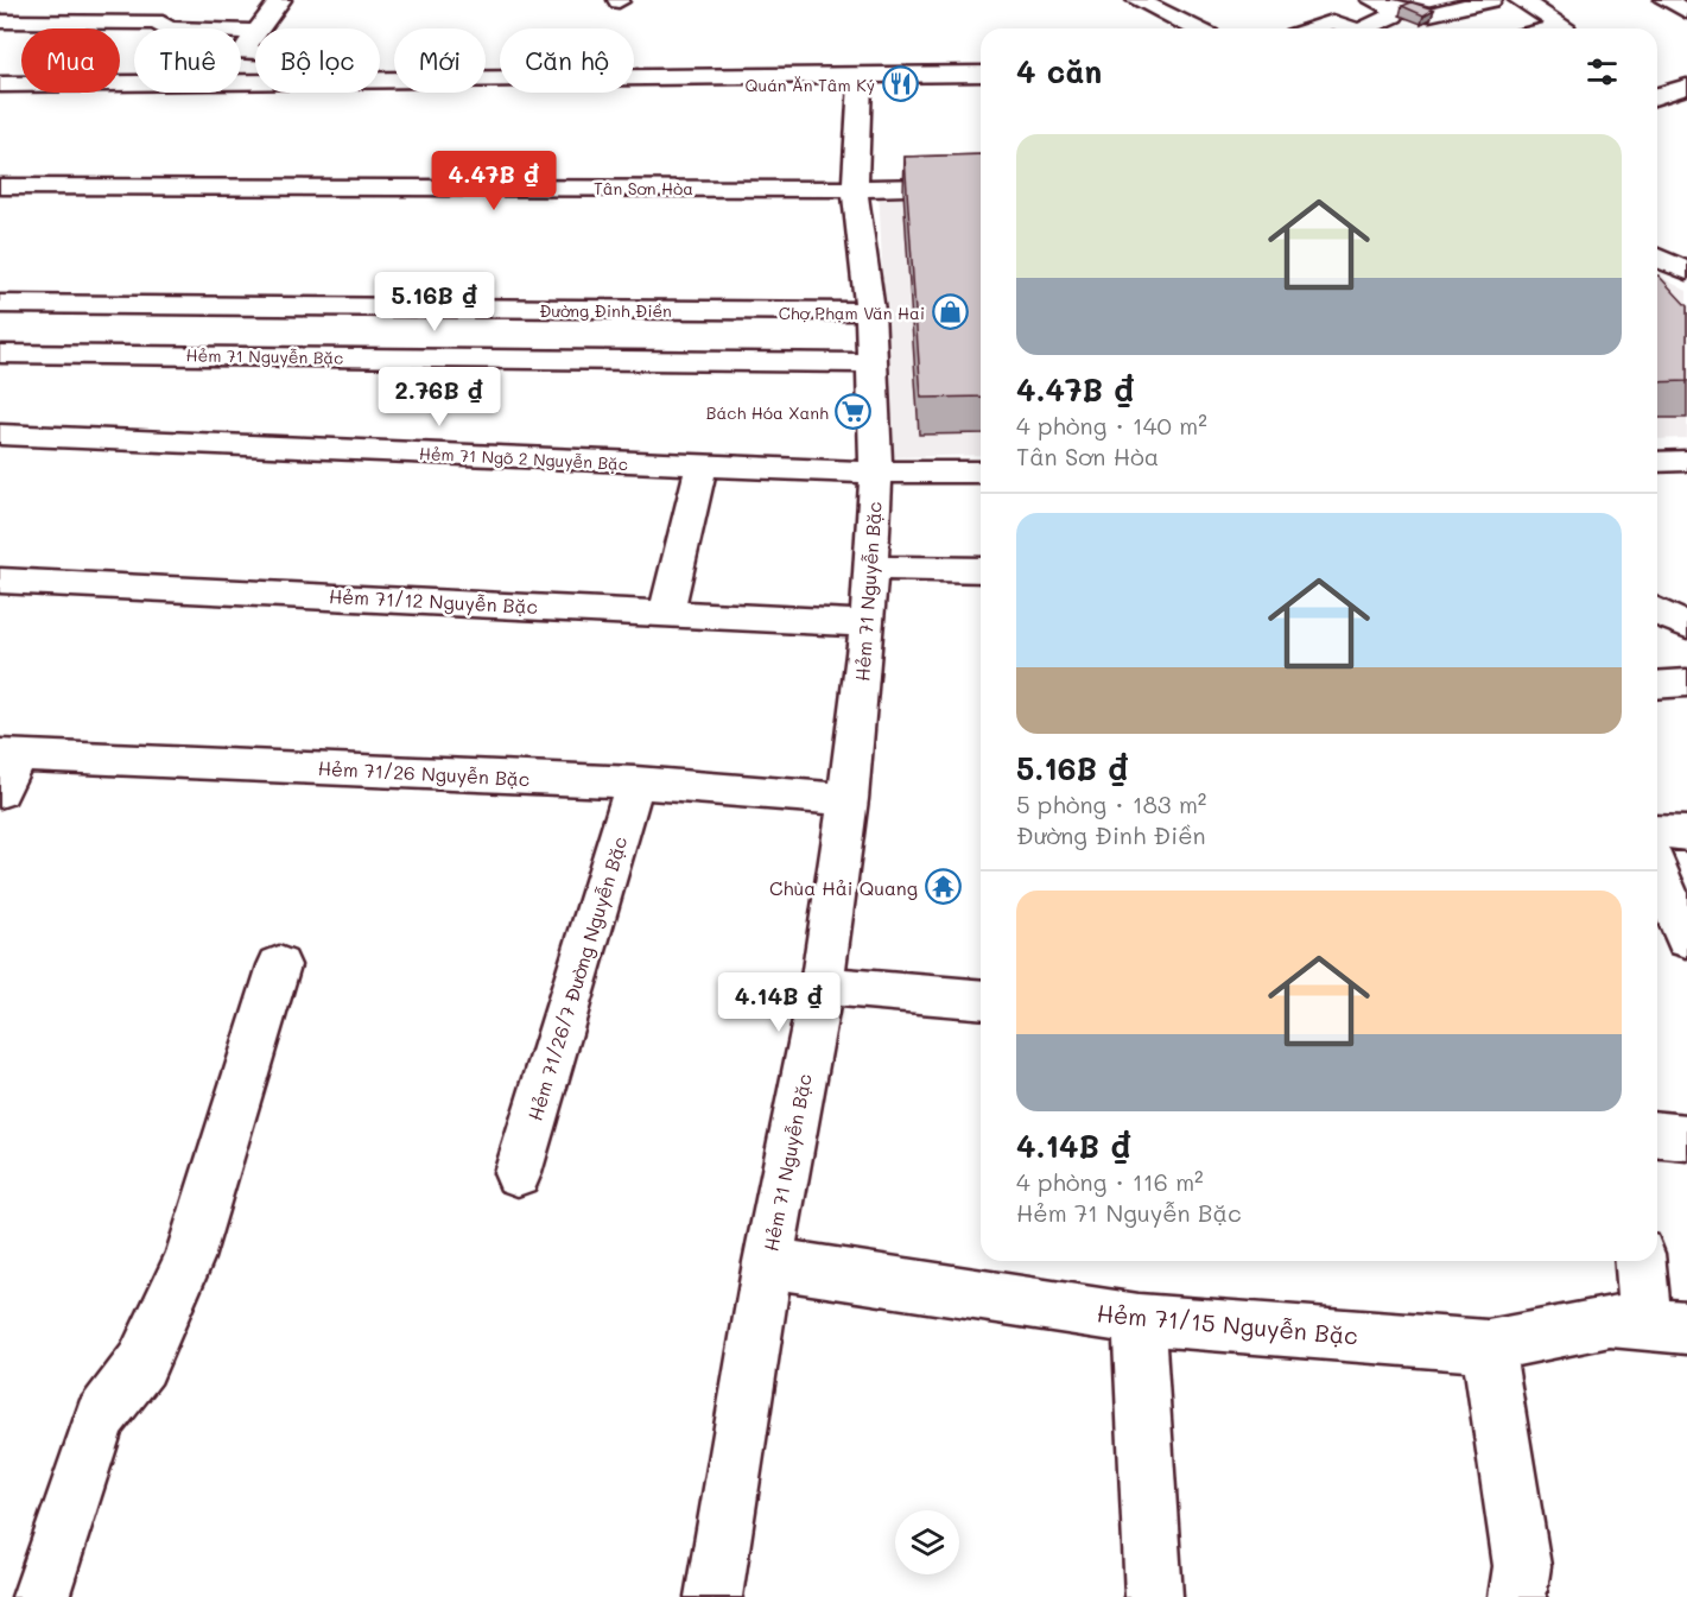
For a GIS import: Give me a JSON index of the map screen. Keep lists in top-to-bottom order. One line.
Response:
{"streets":{"street":["Tân Sơn Hòa","Đường Đinh Điền","Hẻm 71 Nguyễn Bặc","Hẻm 71 Ngõ 2 Nguyễn Bặc","Hẻm 71/12 Nguyễn Bặc","Hẻm 71/26 Nguyễn Bặc","Hẻm 71/26/7 Đường Nguyễn Bặc","Hẻm 71/15 Nguyễn Bặc"]},"crossings":[["Tân Sơn Hòa","Hẻm 71 Nguyễn Bặc"],["Đường Đinh Điền","Hẻm 71 Nguyễn Bặc"],["Hẻm 71 Nguyễn Bặc","Hẻm 71 Ngõ 2 Nguyễn Bặc"],["Hẻm 71 Nguyễn Bặc","Hẻm 71/12 Nguyễn Bặc"],["Hẻm 71 Nguyễn Bặc","Hẻm 71/26 Nguyễn Bặc"],["Hẻm 71 Nguyễn Bặc","Hẻm 71/15 Nguyễn Bặc"],["Hẻm 71/26 Nguyễn Bặc","Hẻm 71/26/7 Đường Nguyễn Bặc"]],"places":{"restaurant":["Quán Ăn Tâm Ký"],"shop":["Chợ Phạm Văn Hai"],"supermarket":["Bách Hóa Xanh"],"temple":["Chùa Hải Quang"]},"page":{"chip":["Mua","Thuê","Bộ lọc","Mới","Căn hộ"],"heading":"4 căn","list":[{"name":"4.47B ₫","note":"4 phòng · 140 m² · Tân Sơn Hòa"},{"name":"5.16B ₫","note":"5 phòng · 183 m² · Đường Đinh Điền"},{"name":"4.14B ₫","note":"4 phòng · 116 m² · Hẻm 71 Nguyễn Bặc"}],"price":["4.47B ₫","5.16B ₫","2.76B ₫","4.14B ₫"]}}
